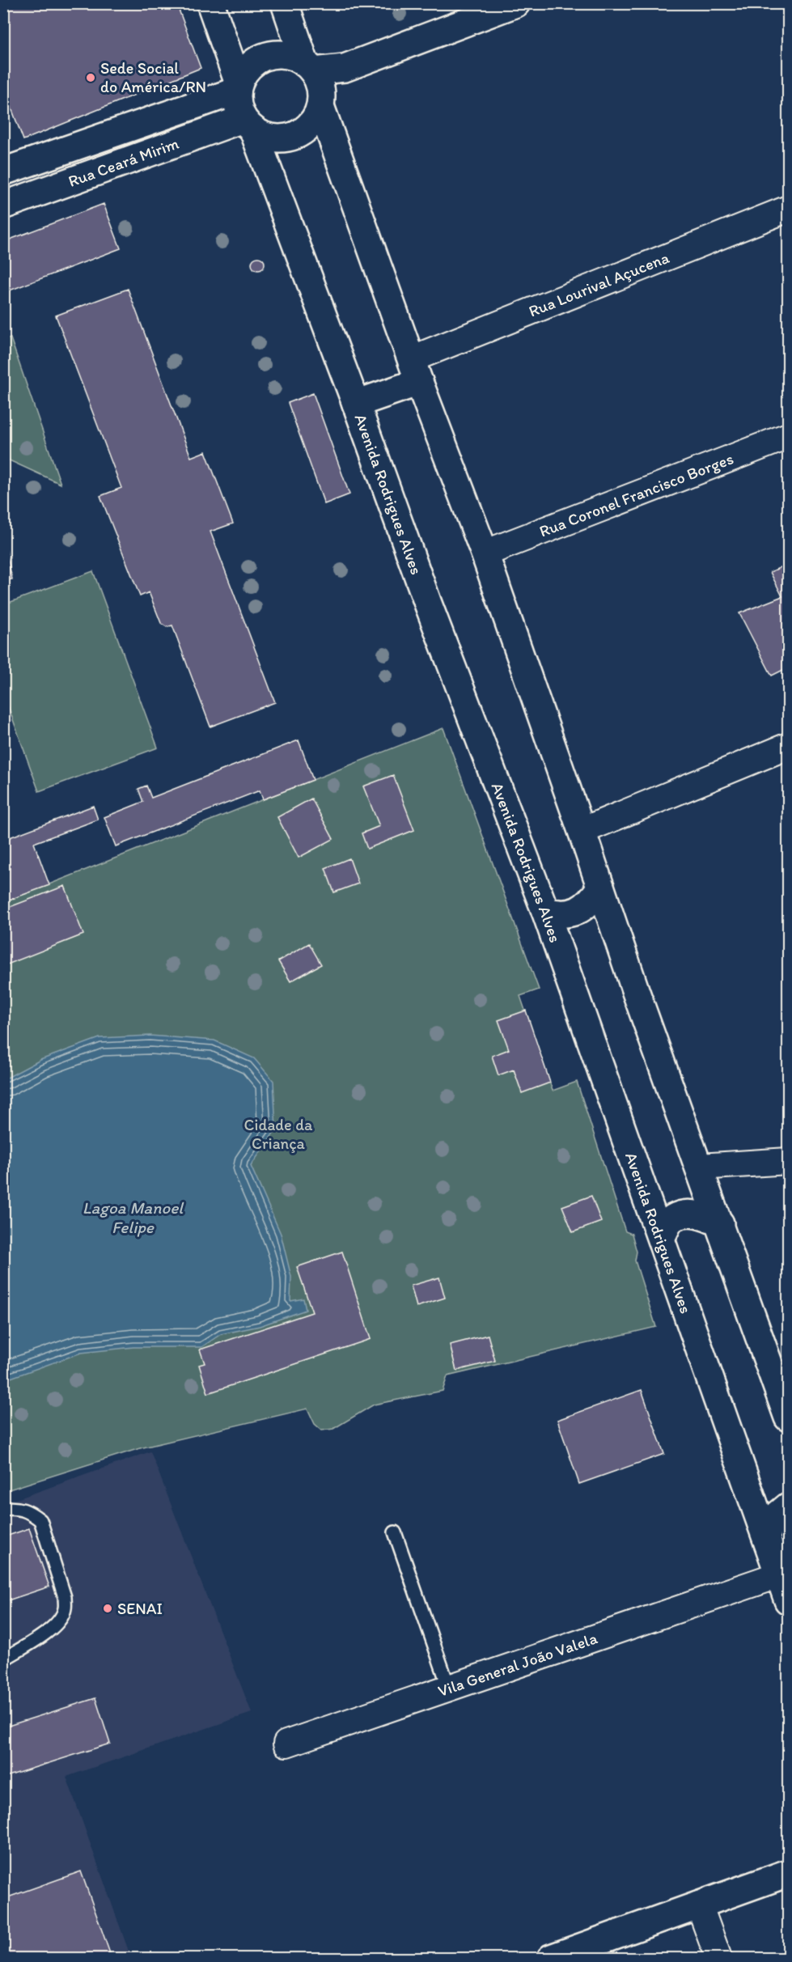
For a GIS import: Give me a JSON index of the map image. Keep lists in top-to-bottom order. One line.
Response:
{"streets":{"main road":["Rua Ceará Mirim","Avenida Rodrigues Alves"],"street":["Rua Lourival Açucena","Rua Coronel Francisco Borges","Vila General João Valela"]},"crossings":[["Rua Ceará Mirim","Avenida Rodrigues Alves"],["Avenida Rodrigues Alves","Vila General João Valela"]],"water":["Lagoa Manoel Felipe"],"parks":["Cidade da Criança"],"places":["Sede Social do América/RN","SENAI"]}
